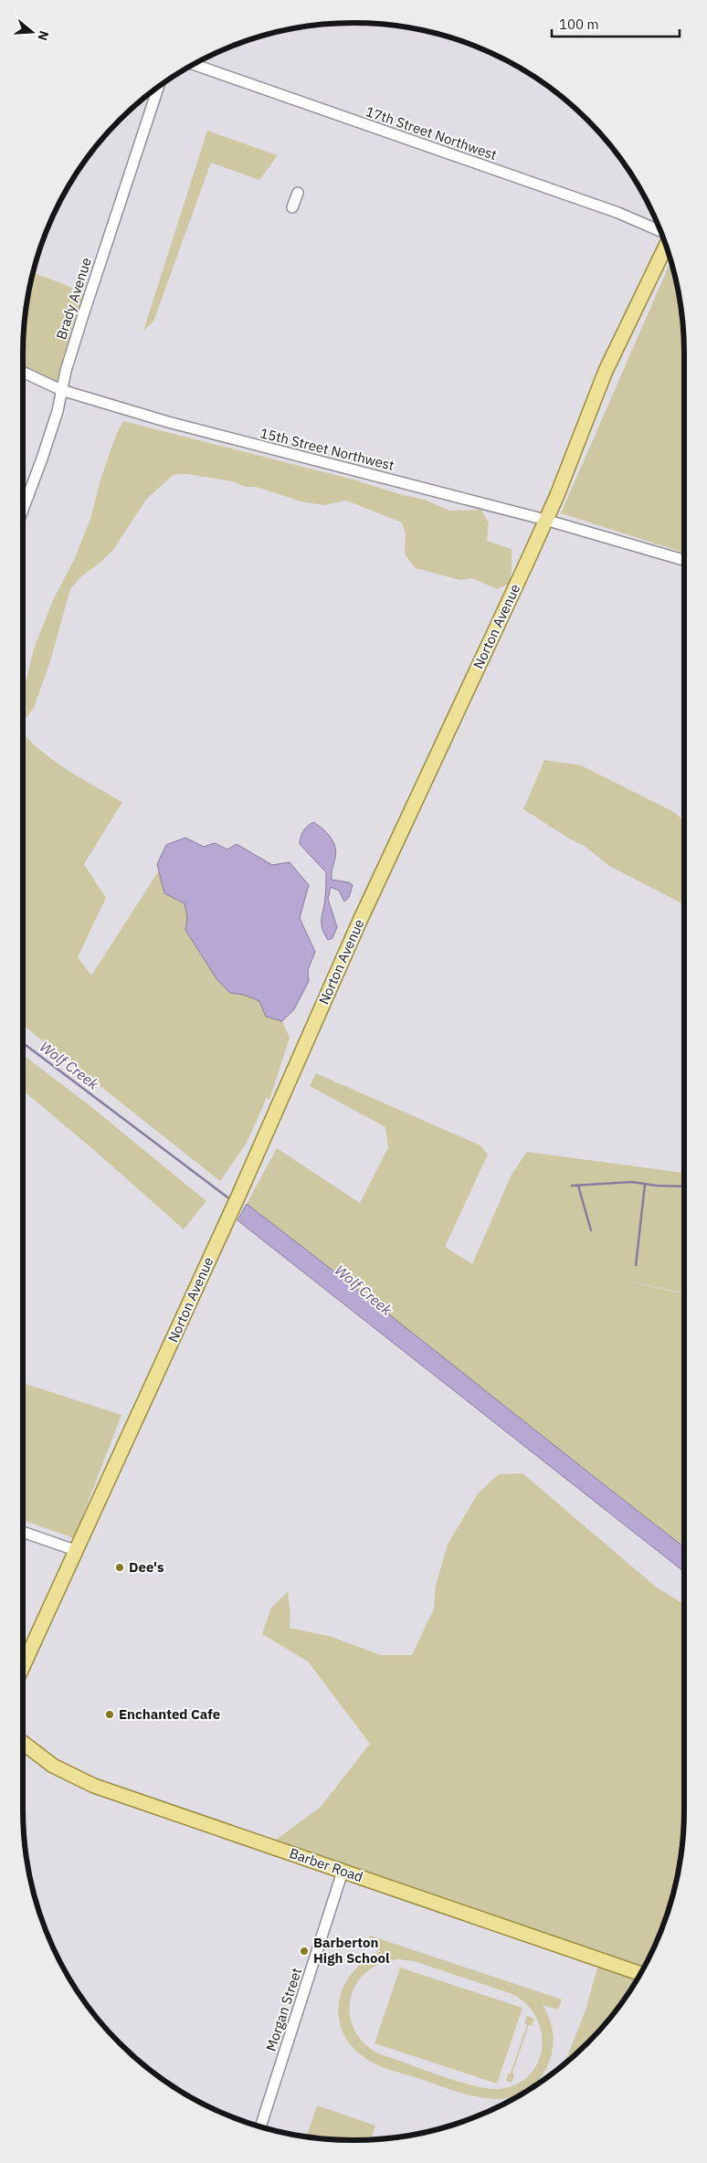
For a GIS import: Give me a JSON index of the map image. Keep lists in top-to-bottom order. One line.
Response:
{"streets":{"main road":["Norton Avenue","Barber Road"],"street":["17th Street Northwest","Brady Avenue","15th Street Northwest","Morgan Street"]},"crossings":[["Brady Avenue","15th Street Northwest"],["15th Street Northwest","Norton Avenue"],["Barber Road","Morgan Street"]],"water":["Wolf Creek"],"places":["Dee's","Enchanted Cafe","Barberton High School"],"scale_bar":"100 m","north":"right"}
